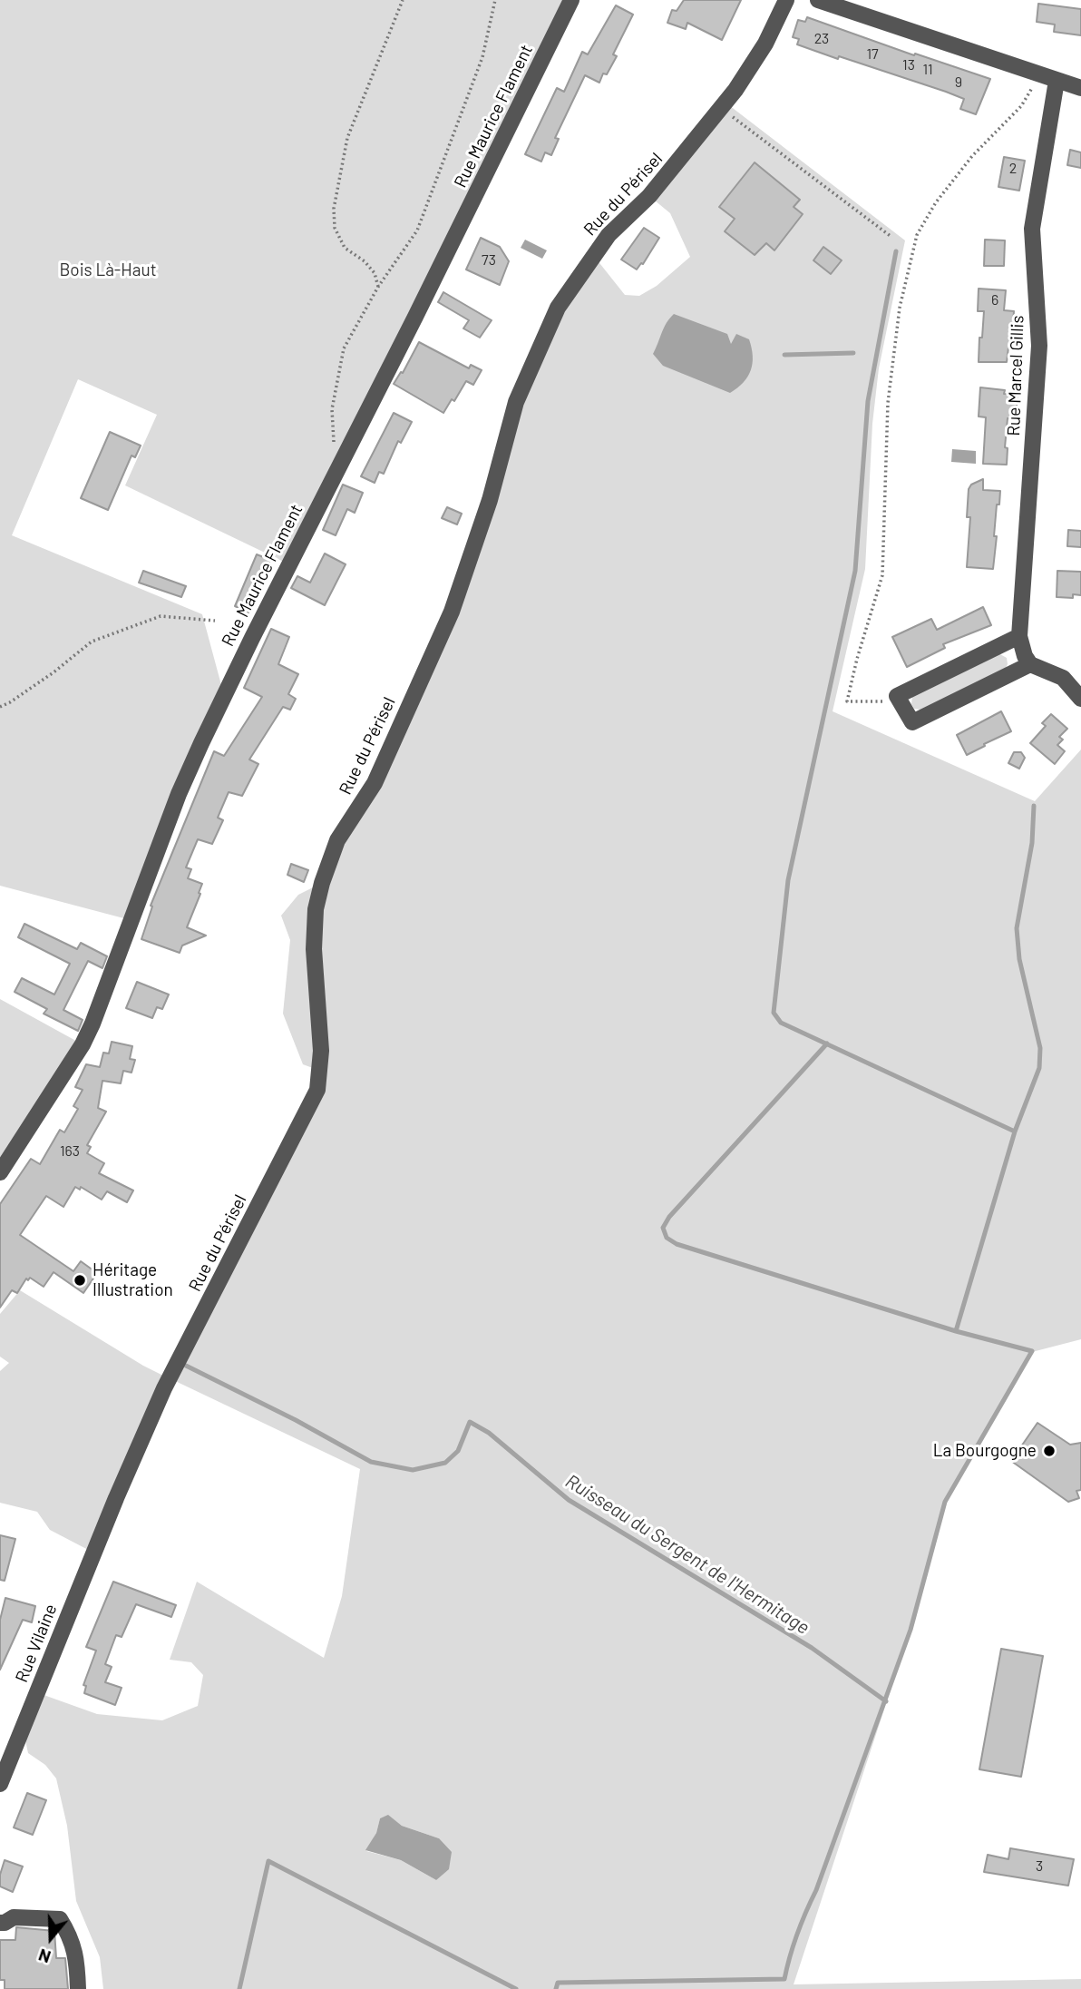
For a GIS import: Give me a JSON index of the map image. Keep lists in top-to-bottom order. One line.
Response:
{"streets":{"street":["Rue Maurice Flament","Rue du Périsel","Rue Marcel Gillis","Rue Vilaine"]},"crossings":[["Rue du Périsel","Rue Vilaine"]],"water":["Ruisseau du Sergent de l'Hermitage"],"parks":["Bois Là-Haut"],"places":["Héritage Illustration","La Bourgogne"],"house_numbers":["23","17","13","11","9","2","73","6","163","3"],"north":"bottom"}
